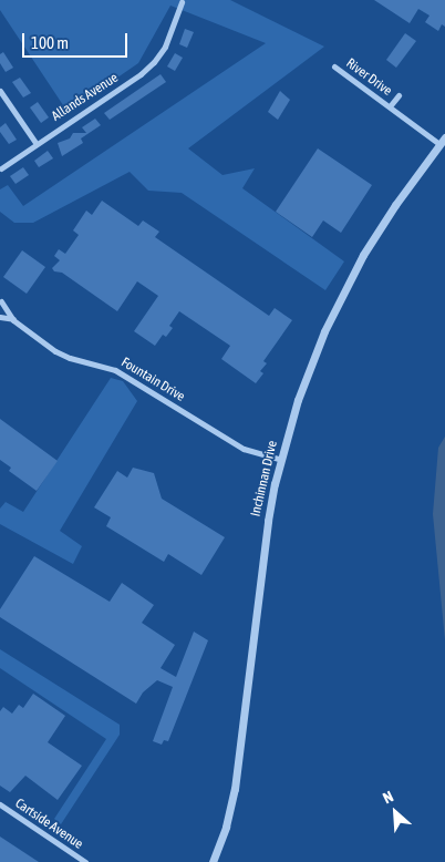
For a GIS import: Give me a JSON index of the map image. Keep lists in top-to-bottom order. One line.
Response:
{"streets":{"street":["River Drive","Allands Avenue","Fountain Drive","Inchinnan Drive","Cartside Avenue"]},"crossings":[["River Drive","Inchinnan Drive"],["Fountain Drive","Inchinnan Drive"]],"scale_bar":"100 m","north":"top left"}
